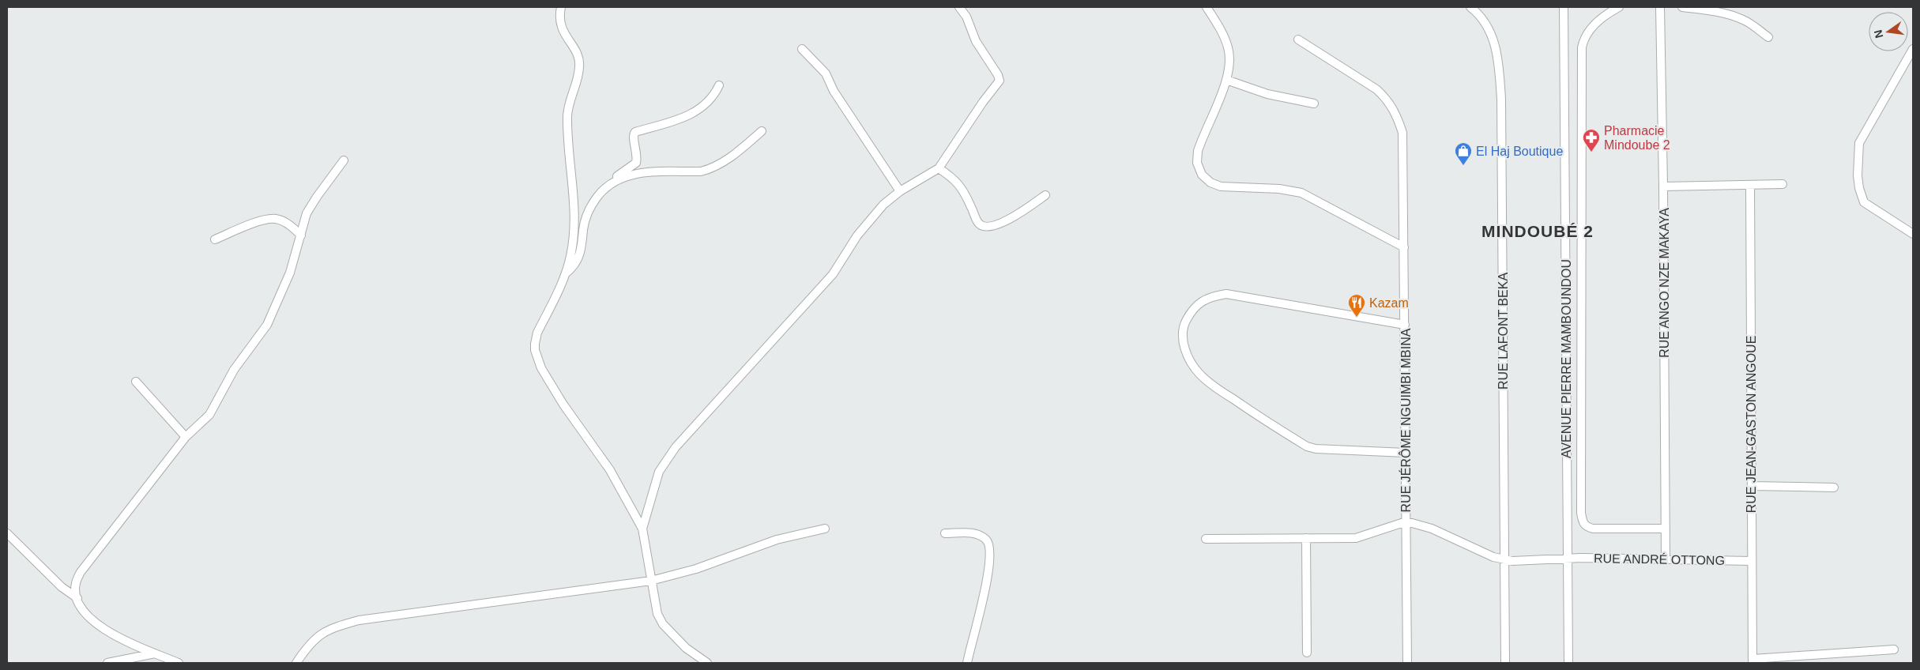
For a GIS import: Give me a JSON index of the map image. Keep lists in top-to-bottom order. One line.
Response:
{"streets":{"street":["RUE ANGO NZE MAKAYA","RUE LAFONT BEKA","AVENUE PIERRE MAMBOUNDOU","RUE JÉRÔME NGUIMBI MBINA","RUE JEAN-GASTON ANGOUE","RUE ANDRÉ OTTONG"]},"crossings":[["RUE ANGO NZE MAKAYA","RUE ANDRÉ OTTONG"],["RUE LAFONT BEKA","RUE ANDRÉ OTTONG"],["AVENUE PIERRE MAMBOUNDOU","RUE ANDRÉ OTTONG"],["RUE JÉRÔME NGUIMBI MBINA","RUE ANDRÉ OTTONG"],["RUE JEAN-GASTON ANGOUE","RUE ANDRÉ OTTONG"]],"districts":["MINDOUBÉ 2"],"places":{"pharmacy":["Pharmacie Mindoube 2"],"shop":["El Haj Boutique"],"restaurant":["Kazam"]},"north":"left"}
